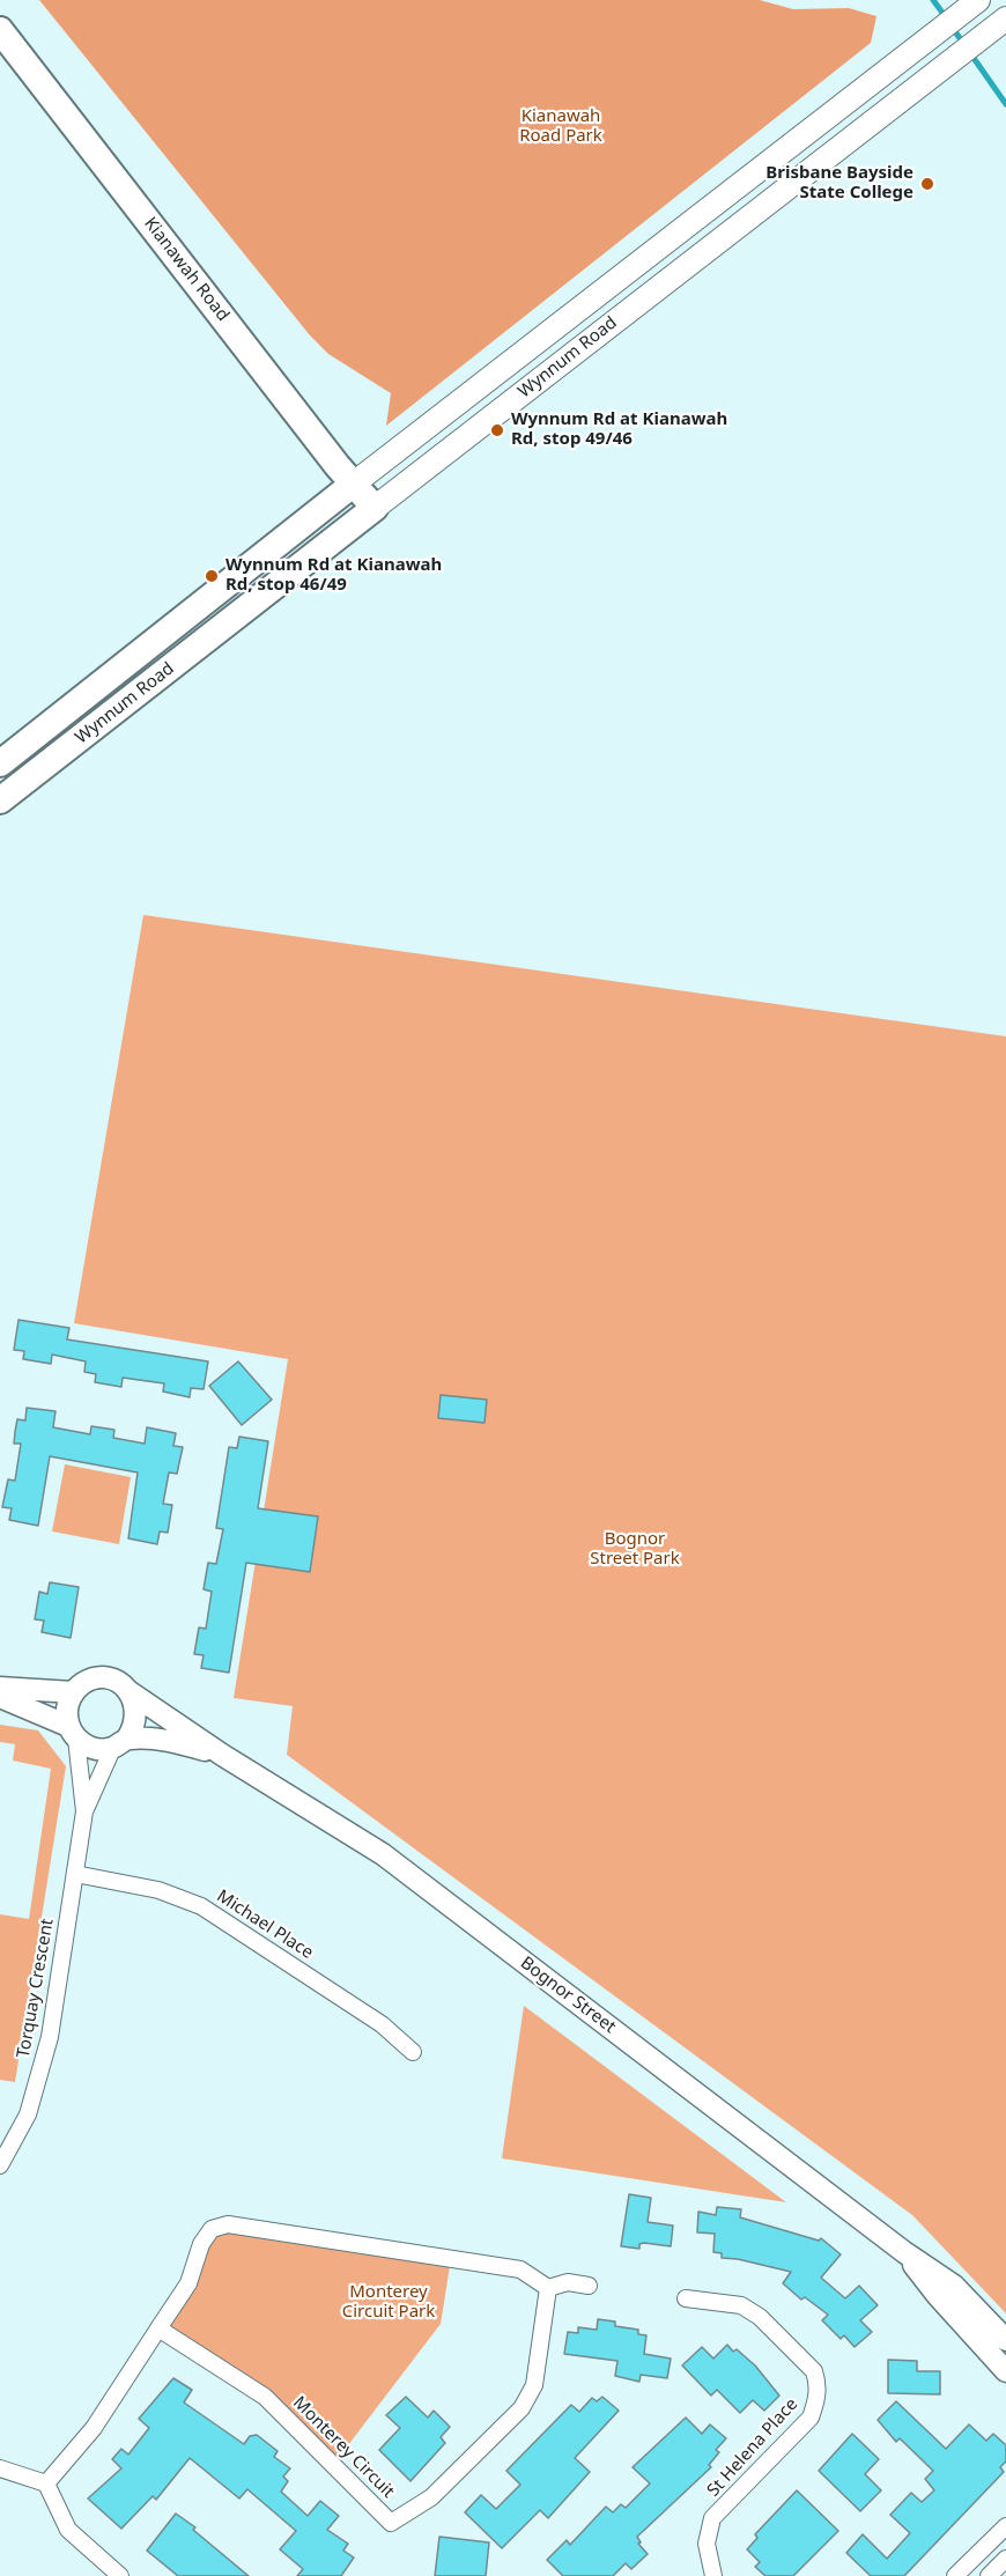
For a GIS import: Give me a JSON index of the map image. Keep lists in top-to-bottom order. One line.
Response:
{"streets":{"main road":["Kianawah Road","Wynnum Road"],"street":["Michael Place","Torquay Crescent","Bognor Street","Monterey Circuit","St Helena Place"]},"crossings":[["Kianawah Road","Wynnum Road"],["Michael Place","Torquay Crescent"],["Torquay Crescent","Bognor Street"]],"parks":["Kianawah Road Park","Bognor Street Park","Monterey Circuit Park"],"places":["Brisbane Bayside State College","Wynnum Rd at Kianawah Rd, stop 49/46","Wynnum Rd at Kianawah Rd, stop 46/49"]}
